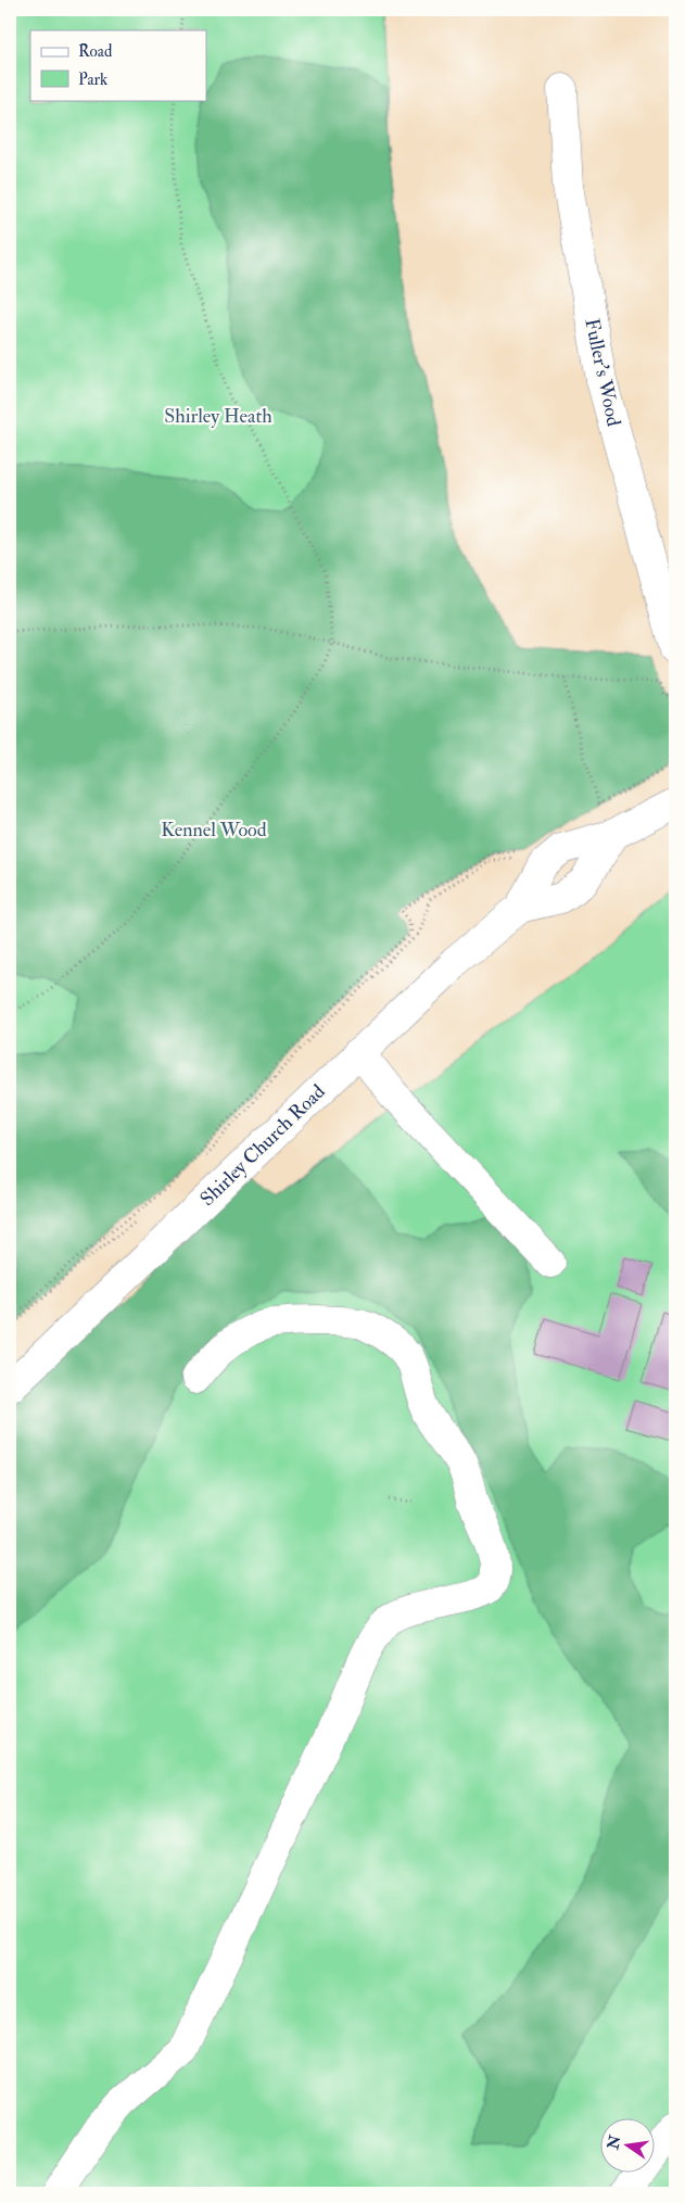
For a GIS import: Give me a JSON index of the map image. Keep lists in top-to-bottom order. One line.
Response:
{"streets":{"street":["Fuller's Wood","Shirley Church Road"]},"parks":["Shirley Heath","Kennel Wood"],"legend":["Road","Park"],"north":"left"}
